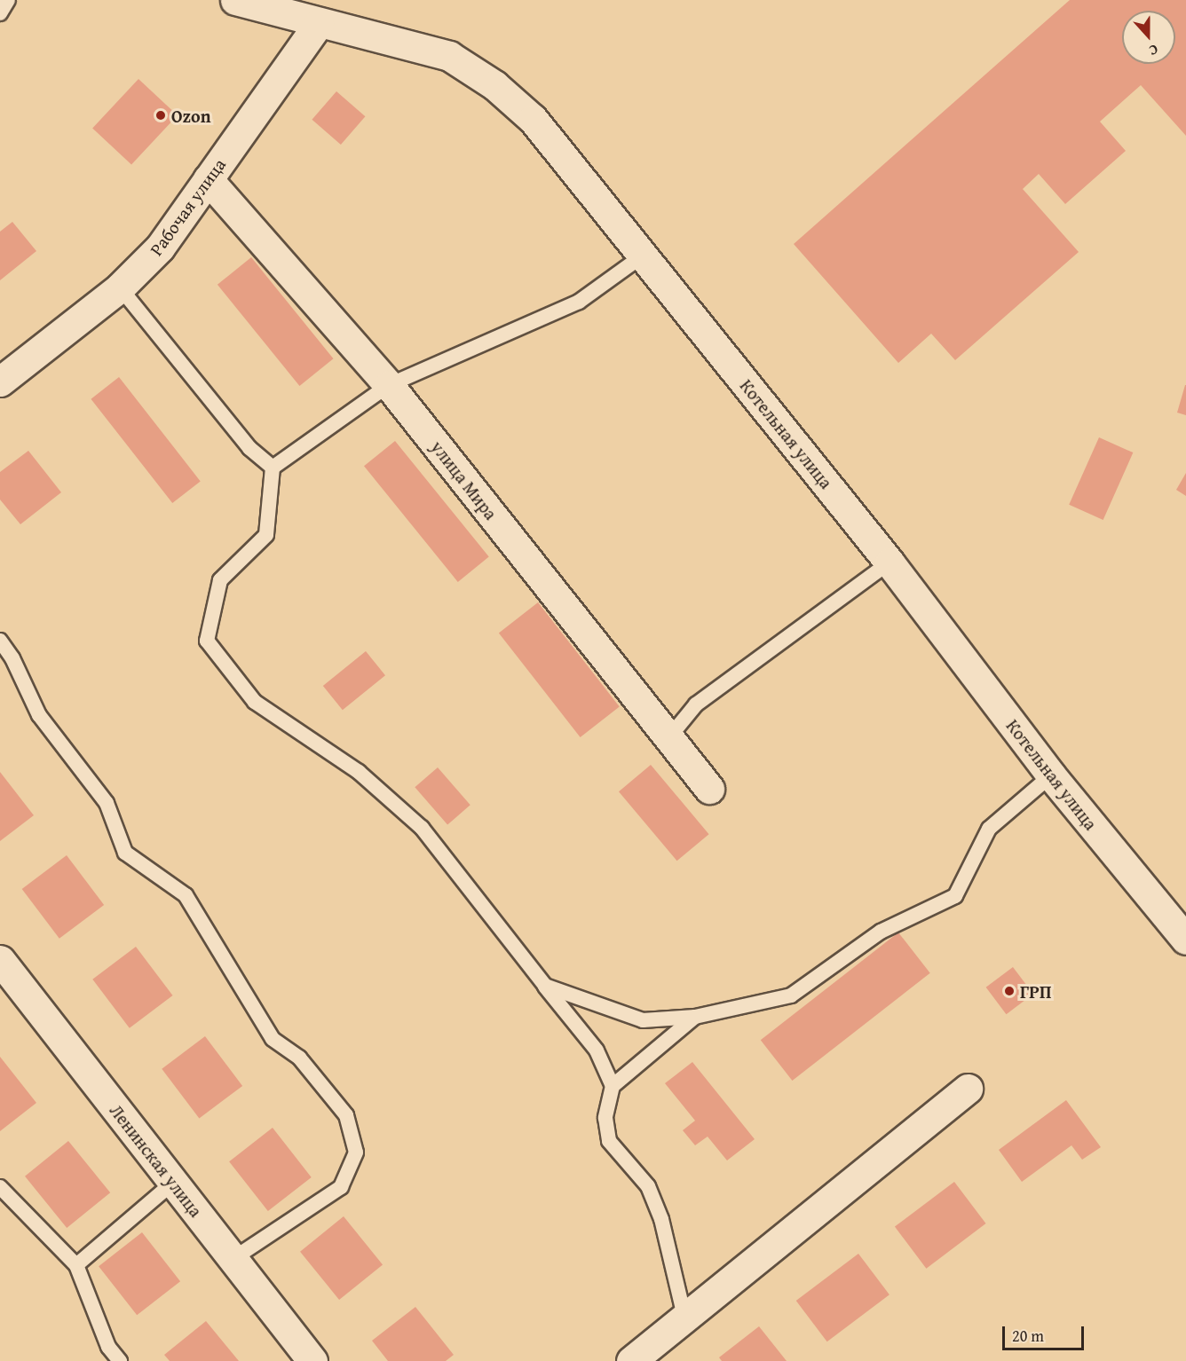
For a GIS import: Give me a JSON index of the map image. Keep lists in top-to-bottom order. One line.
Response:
{"streets":{"street":["Рабочая улица","Котельная улица","улица Мира","Ленинская улица"]},"crossings":[["Рабочая улица","Котельная улица"],["Рабочая улица","улица Мира"]],"places":["Ozon","ГРП"],"scale_bar":"20 m","north":"bottom"}
